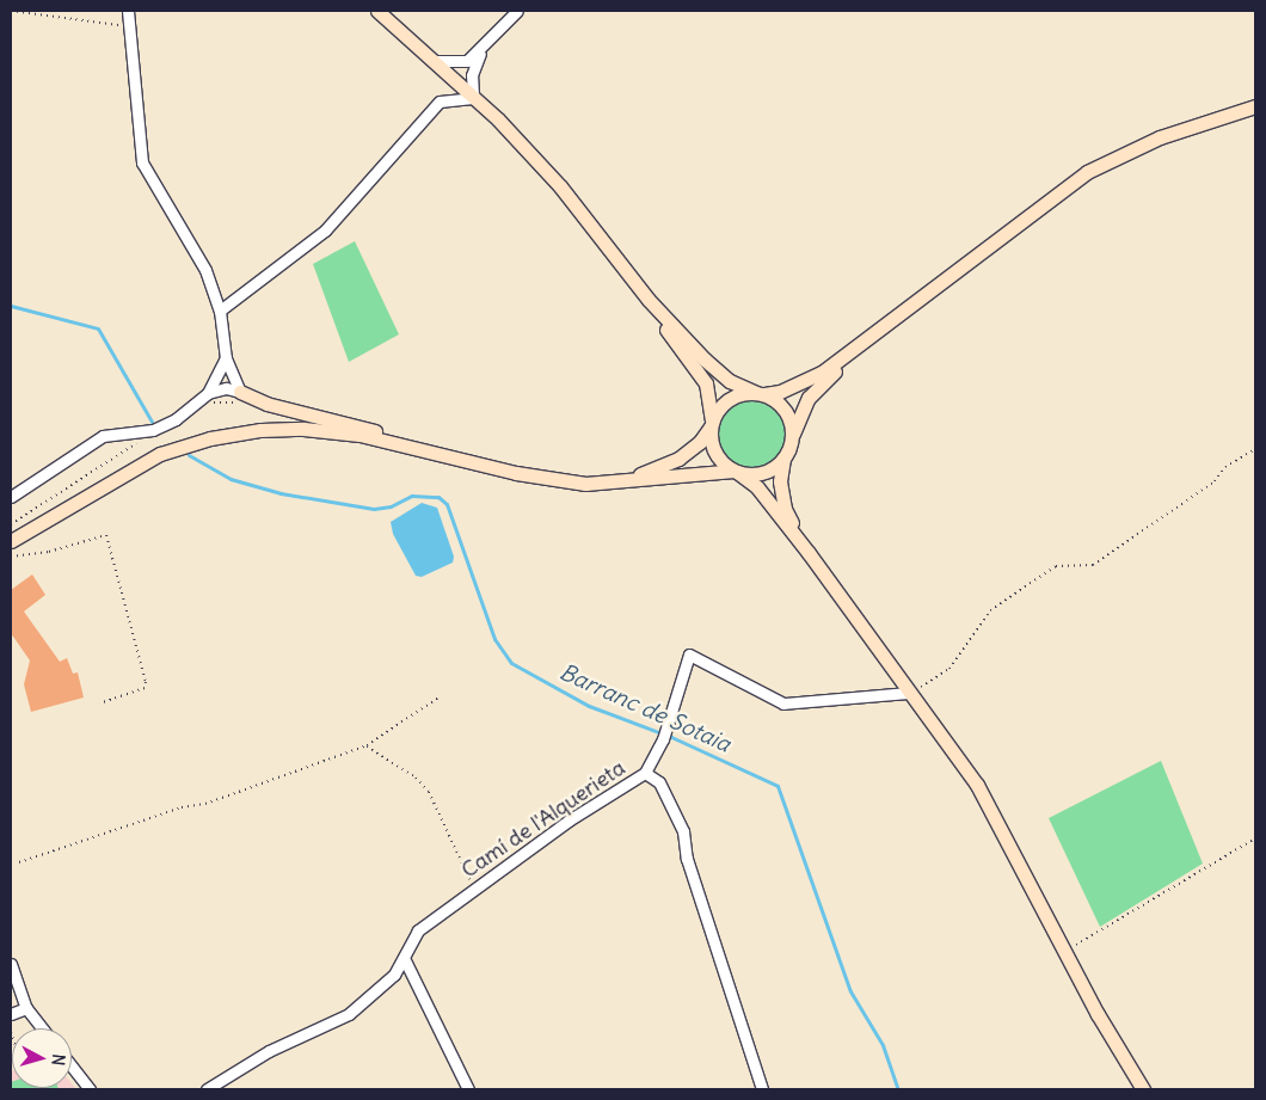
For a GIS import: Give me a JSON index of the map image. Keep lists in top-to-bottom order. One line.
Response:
{"streets":{"street":["Camí de l'Alquerieta"]},"water":["Barranc de Sotaia"],"north":"right"}
